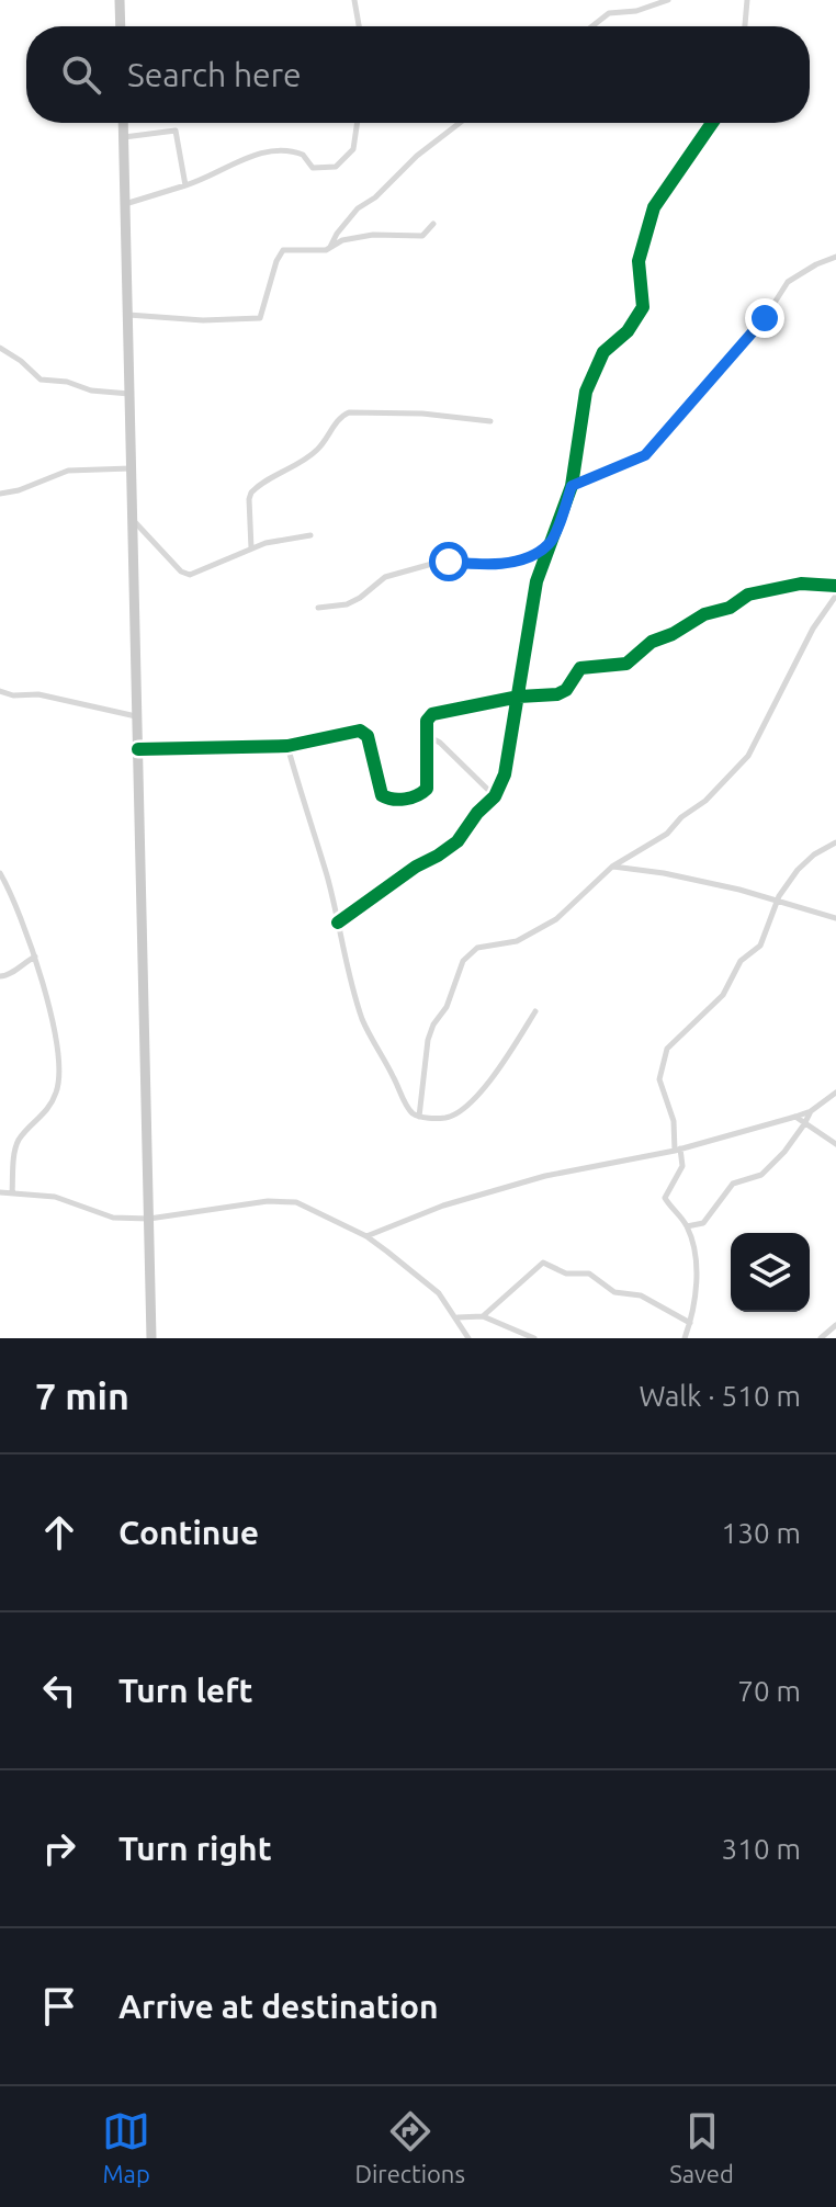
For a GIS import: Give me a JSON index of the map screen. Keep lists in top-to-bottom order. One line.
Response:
{"page":{"search":"Search here","heading":["7 min","Walk · 510 m"],"list":[["Continue","130 m"],["Turn left","70 m"],["Turn right","310 m"],"Arrive at destination"],"nav":["Map","Directions","Saved"]}}
